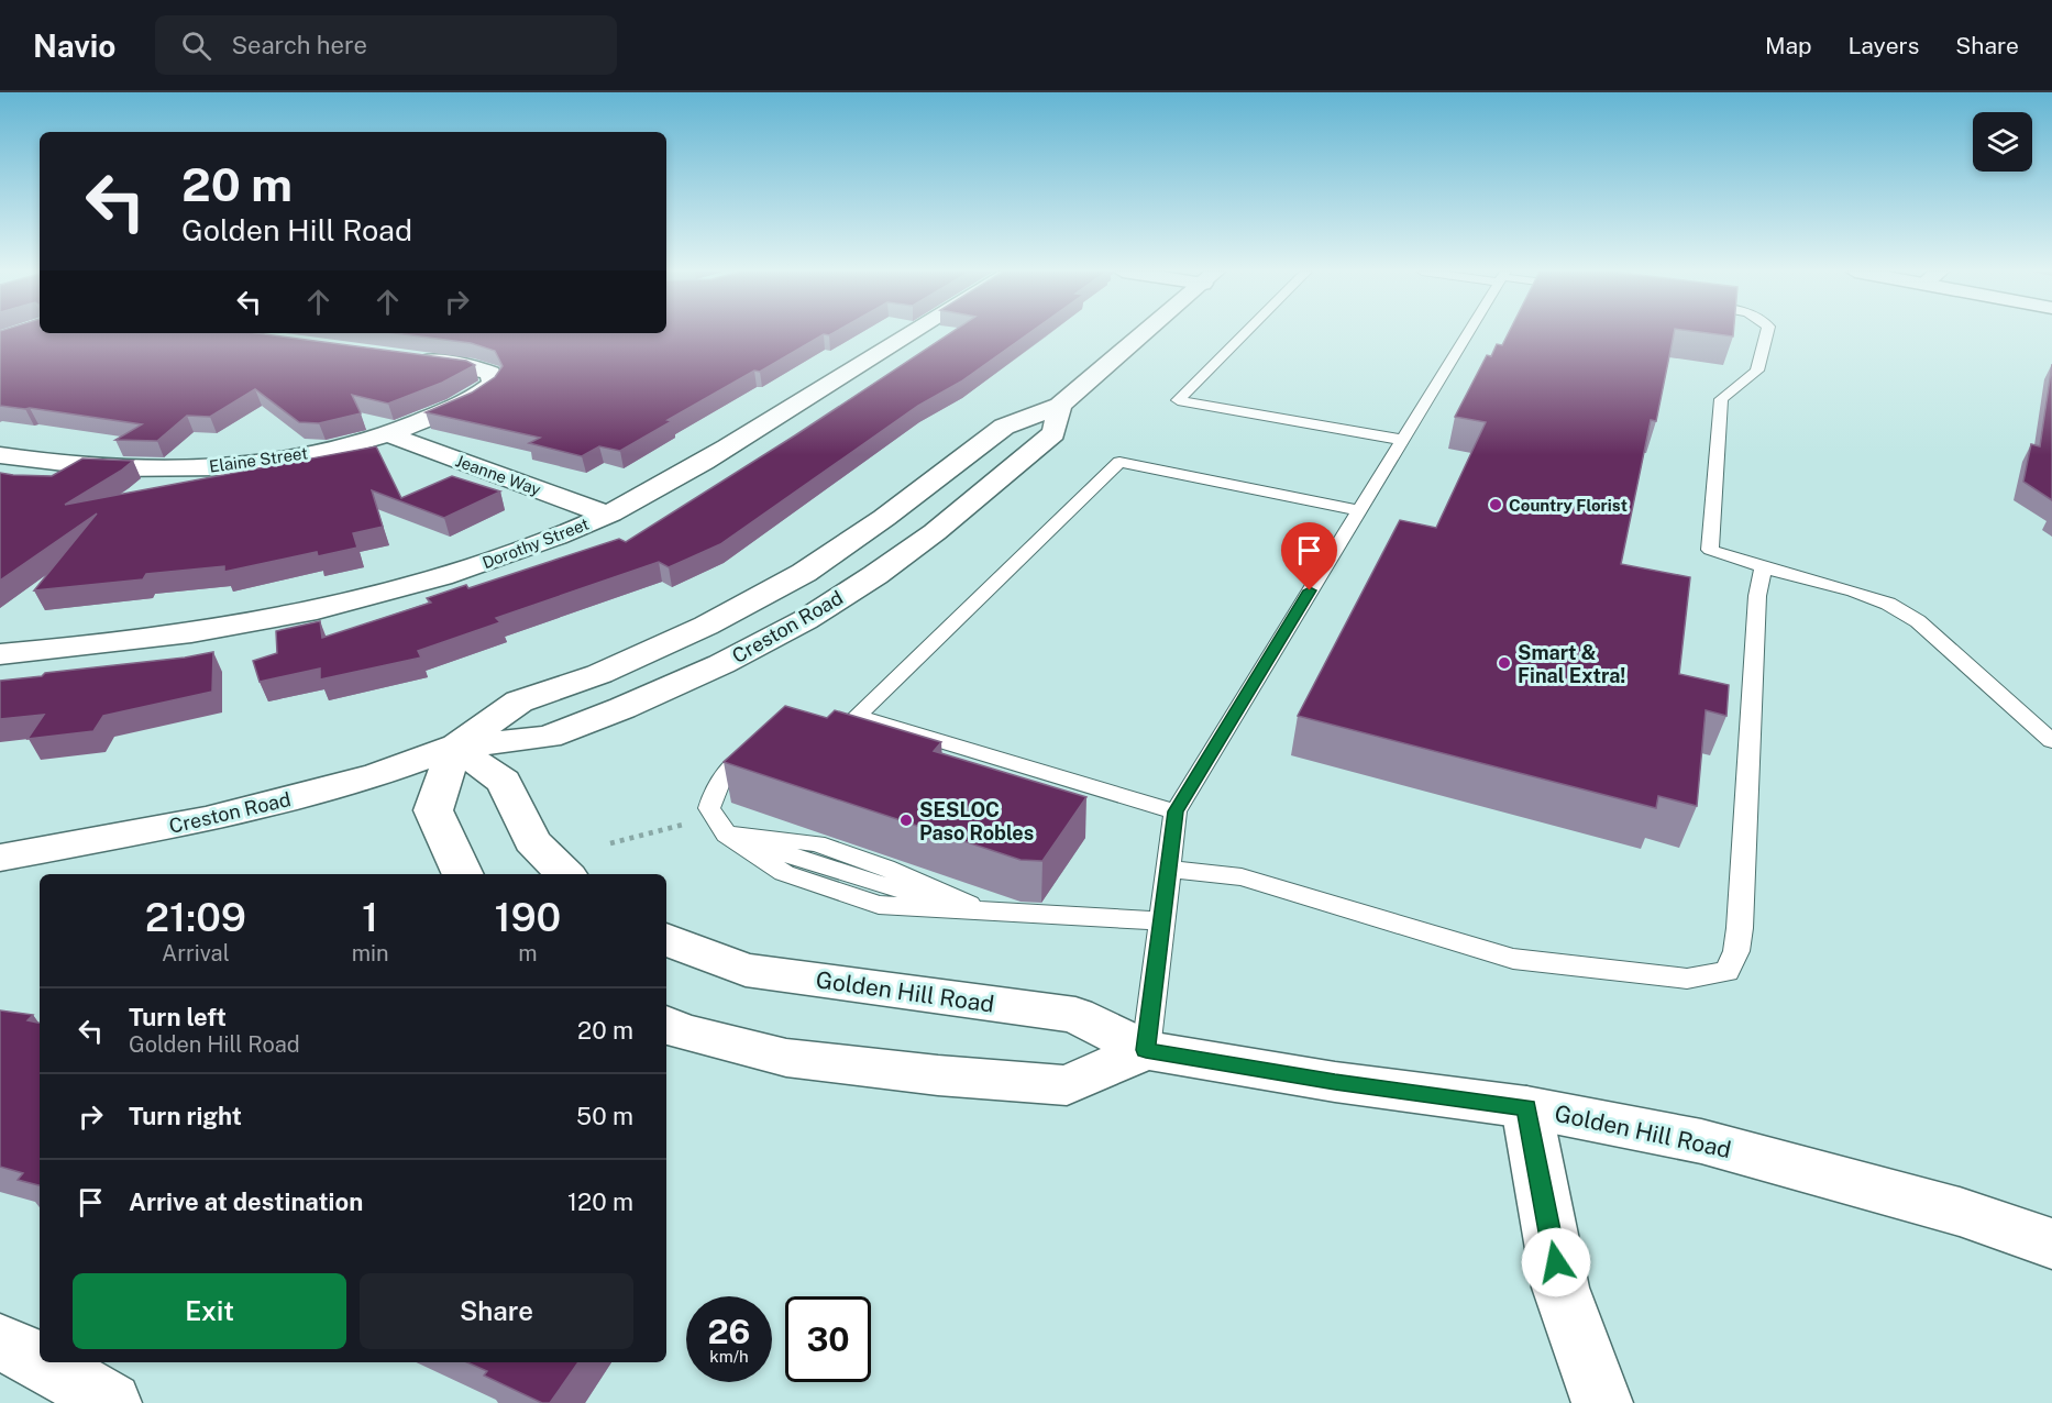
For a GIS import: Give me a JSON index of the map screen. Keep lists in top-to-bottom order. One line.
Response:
{"streets":{"main road":["Elaine Street","Jeanne Way","Dorothy Street","Creston Road","Golden Hill Road"]},"crossings":[["Elaine Street","Jeanne Way"],["Jeanne Way","Dorothy Street"]],"places":["Country Florist","Smart & Final Extra!","SESLOC Paso Robles"],"page":{"header":"Navio","search":"Search here","nav":["Map","Layers","Share"],"turn":["20 m","Golden Hill Road"],"eta":["21:09","Arrival","1","min","190","m"],"list":[{"name":"Turn left","note":"Golden Hill Road","value":"20 m"},{"name":"Turn right","value":"50 m"},{"name":"Arrive at destination","value":"120 m"}],"buttons":["Exit","Share"],"speed":"26 km/h","limit":"30"}}
